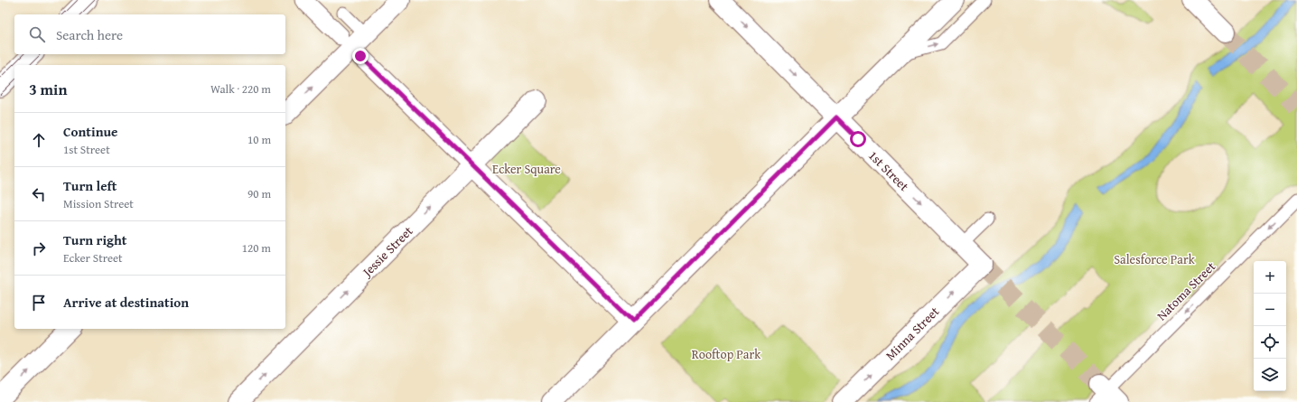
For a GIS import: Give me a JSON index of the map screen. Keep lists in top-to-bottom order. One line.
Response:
{"streets":{"street":["1st Street","Jessie Street","Minna Street"],"lane":["Natoma Street"]},"crossings":[["1st Street","Minna Street"]],"one_way":["1st Street","Jessie Street","Natoma Street","Minna Street"],"parks":["Ecker Square","Salesforce Park","Rooftop Park"],"page":{"search":"Search here","heading":["3 min","Walk · 220 m"],"list":[["Continue","1st Street","10 m"],["Turn left","Mission Street","90 m"],["Turn right","Ecker Street","120 m"],"Arrive at destination"],"map_buttons":["+","−"]}}
